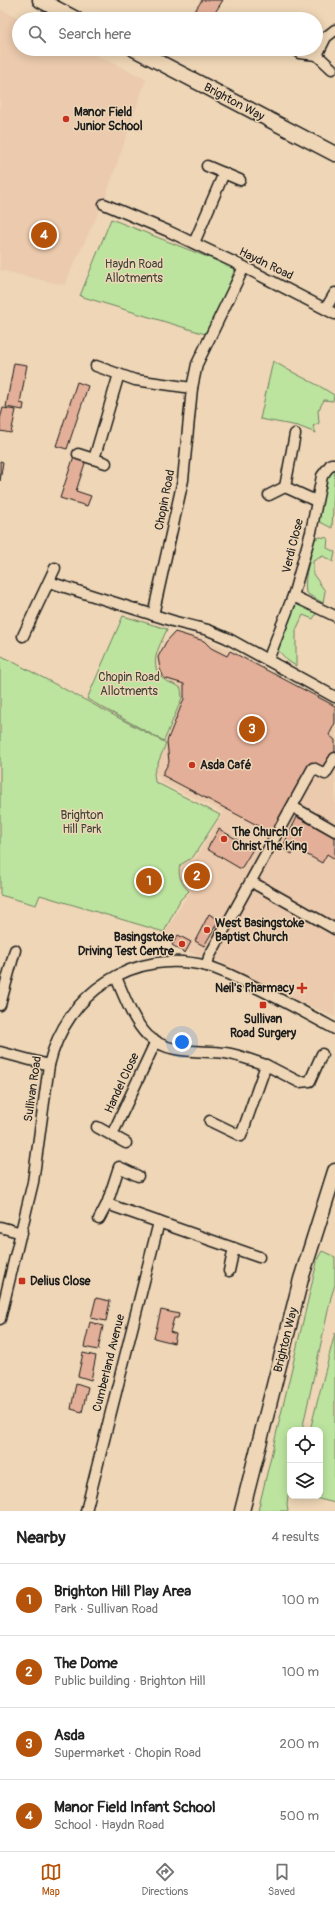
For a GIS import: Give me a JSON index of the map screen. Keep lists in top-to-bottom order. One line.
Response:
{"streets":{"street":["Brighton Way","Haydn Road","Chopin Road","Verdi Close","Handel Close","Sullivan Road","Cumberland Avenue"]},"crossings":[["Haydn Road","Chopin Road"]],"parks":["Haydn Road Allotments","Chopin Road Allotments","Brighton Hill Park"],"places":{"other":["Manor Field Junior School","Asda Café","The Church Of Christ The King","West Basingstoke Baptist Church","Basingstoke Driving Test Centre"],"health":["Neil's Pharmacy"],"transit":["Sullivan Road Surgery","Delius Close"]},"page":{"search":"Search here","pins":["4","3","2","1"],"heading":["Nearby","4 results"],"list":[{"mark":"1","name":"Brighton Hill Play Area","note":"Park · Sullivan Road","value":"100 m"},{"mark":"2","name":"The Dome","note":"Public building · Brighton Hill","value":"100 m"},{"mark":"3","name":"Asda","note":"Supermarket · Chopin Road","value":"200 m"},{"mark":"4","name":"Manor Field Infant School","note":"School · Haydn Road","value":"500 m"}],"nav":["Map","Directions","Saved"]}}
